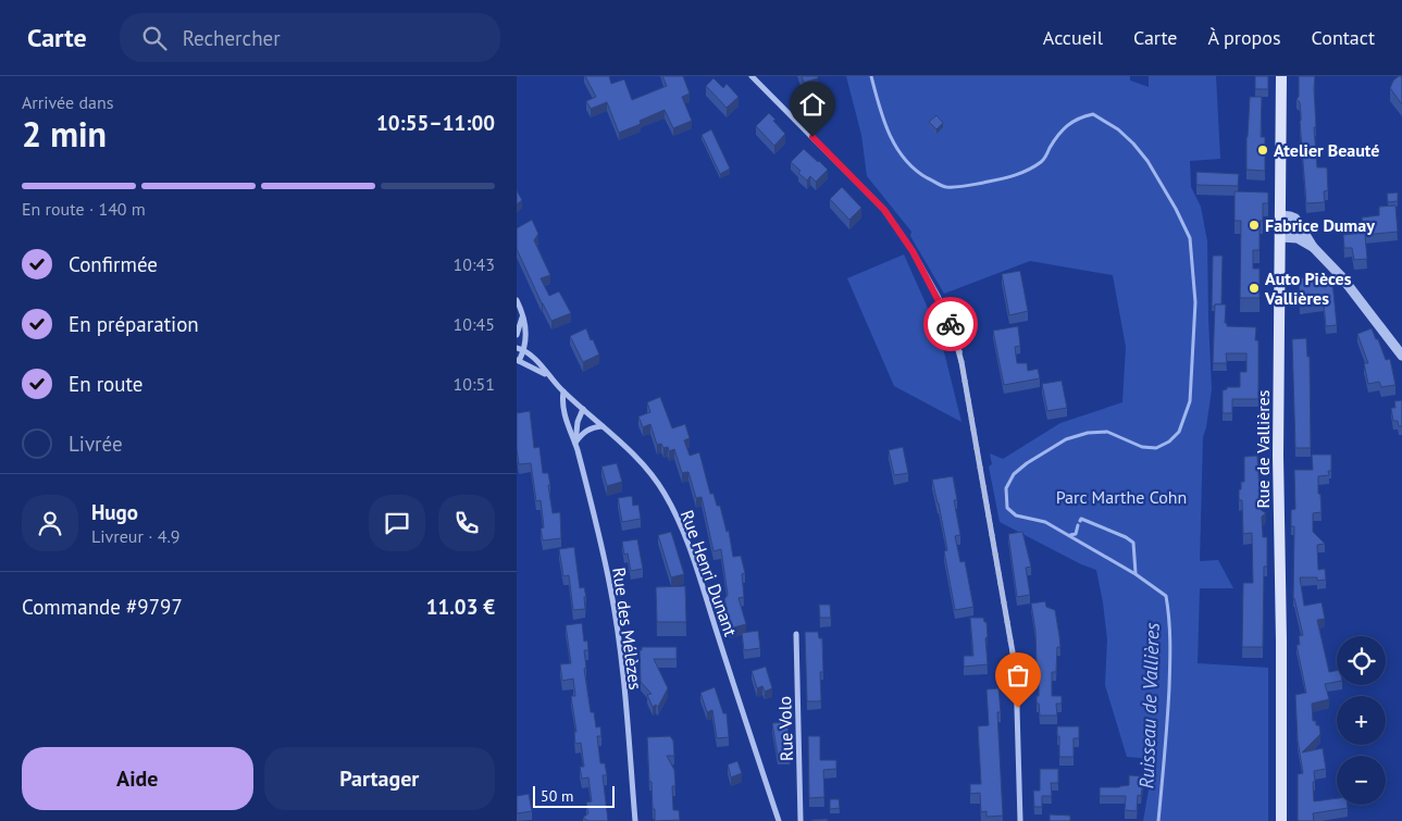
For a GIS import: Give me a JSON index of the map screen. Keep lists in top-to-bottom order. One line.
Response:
{"streets":{"main road":["Rue de Vallières"],"street":["Rue Henri Dunant","Rue des Mélèzes","Rue Volo"]},"crossings":[["Rue Henri Dunant","Rue des Mélèzes"]],"water":["Ruisseau de Vallières"],"parks":["Parc Marthe Cohn"],"places":["Atelier Beauté","Fabrice Dumay","Auto Pièces Vallières"],"scale_bar":"50 m","page":{"header":"Carte","search":"Rechercher","nav":["Accueil","Carte","À propos","Contact"],"heading":["2 min","Arrivée dans","10:55–11:00"],"panel":["Hugo","Livreur · 4.9","Commande #9797","11.03 €"],"bar":"En route · 140 m","list":[["Confirmée","10:43"],["En préparation","10:45"],["En route","10:51"],"Livrée"],"map_buttons":["+","−"],"buttons":["Aide","Partager"],"scale":"50 m"}}
